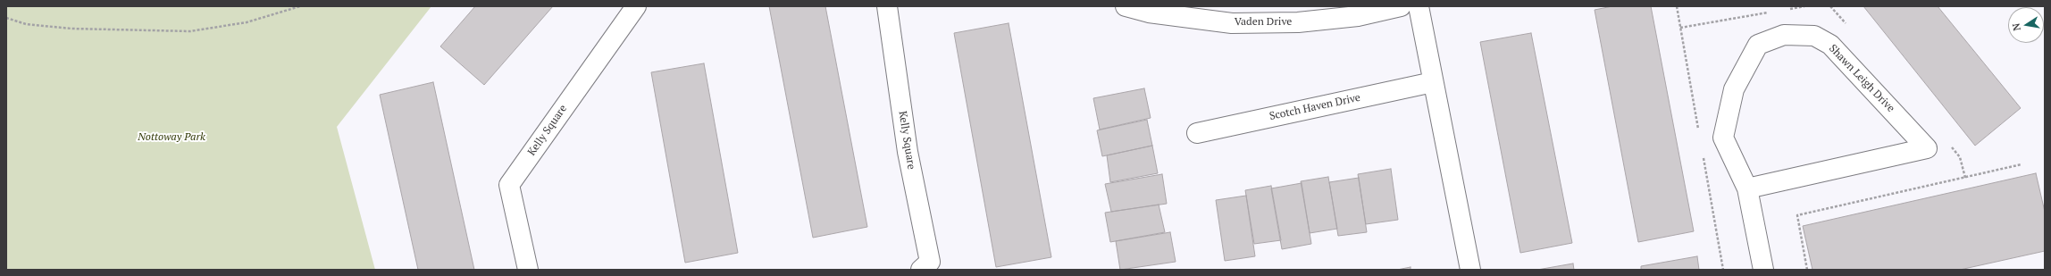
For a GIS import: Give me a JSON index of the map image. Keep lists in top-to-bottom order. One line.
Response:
{"streets":{"street":["Vaden Drive","Shawn Leigh Drive","Scotch Haven Drive","Kelly Square"]},"parks":["Nottoway Park"],"north":"left"}
